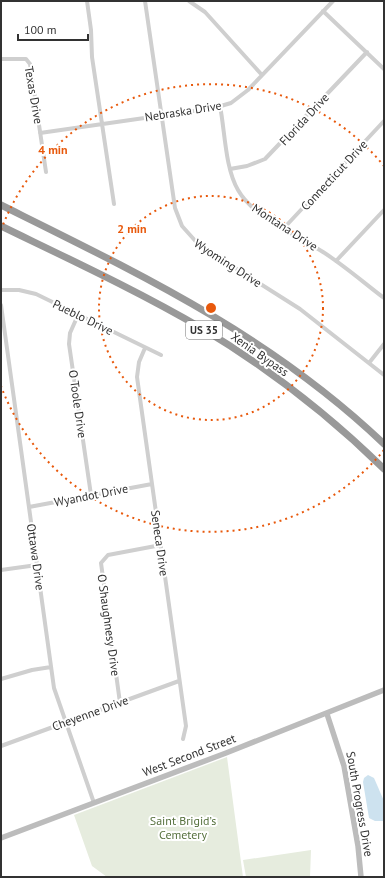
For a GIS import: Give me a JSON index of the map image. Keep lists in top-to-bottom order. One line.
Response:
{"streets":{"highway":["US 35","Xenia Bypass"],"main road":["West Second Street","South Progress Drive"],"street":["Texas Drive","Nebraska Drive","Florida Drive","Connecticut Drive","Montana Drive","Wyoming Drive","Pueblo Drive","O Toole Drive","Wyandot Drive","Seneca Drive","Ottawa Drive","O Shaughnesy Drive","Cheyenne Drive"]},"crossings":[["Texas Drive","Nebraska Drive"],["Nebraska Drive","Montana Drive"],["Nebraska Drive","Wyoming Drive"],["Florida Drive","Montana Drive"],["Connecticut Drive","Montana Drive"],["Pueblo Drive","O Toole Drive"],["Pueblo Drive","Seneca Drive"],["O Toole Drive","Wyandot Drive"],["Wyandot Drive","Seneca Drive"],["Wyandot Drive","Ottawa Drive"],["Seneca Drive","O Shaughnesy Drive"],["Seneca Drive","Cheyenne Drive"],["Ottawa Drive","Cheyenne Drive"],["Ottawa Drive","West Second Street"],["O Shaughnesy Drive","Cheyenne Drive"],["West Second Street","South Progress Drive"]],"parks":["Saint Brigid’s Cemetery"],"scale_bar":"100 m","rings":["4 min","2 min"]}
